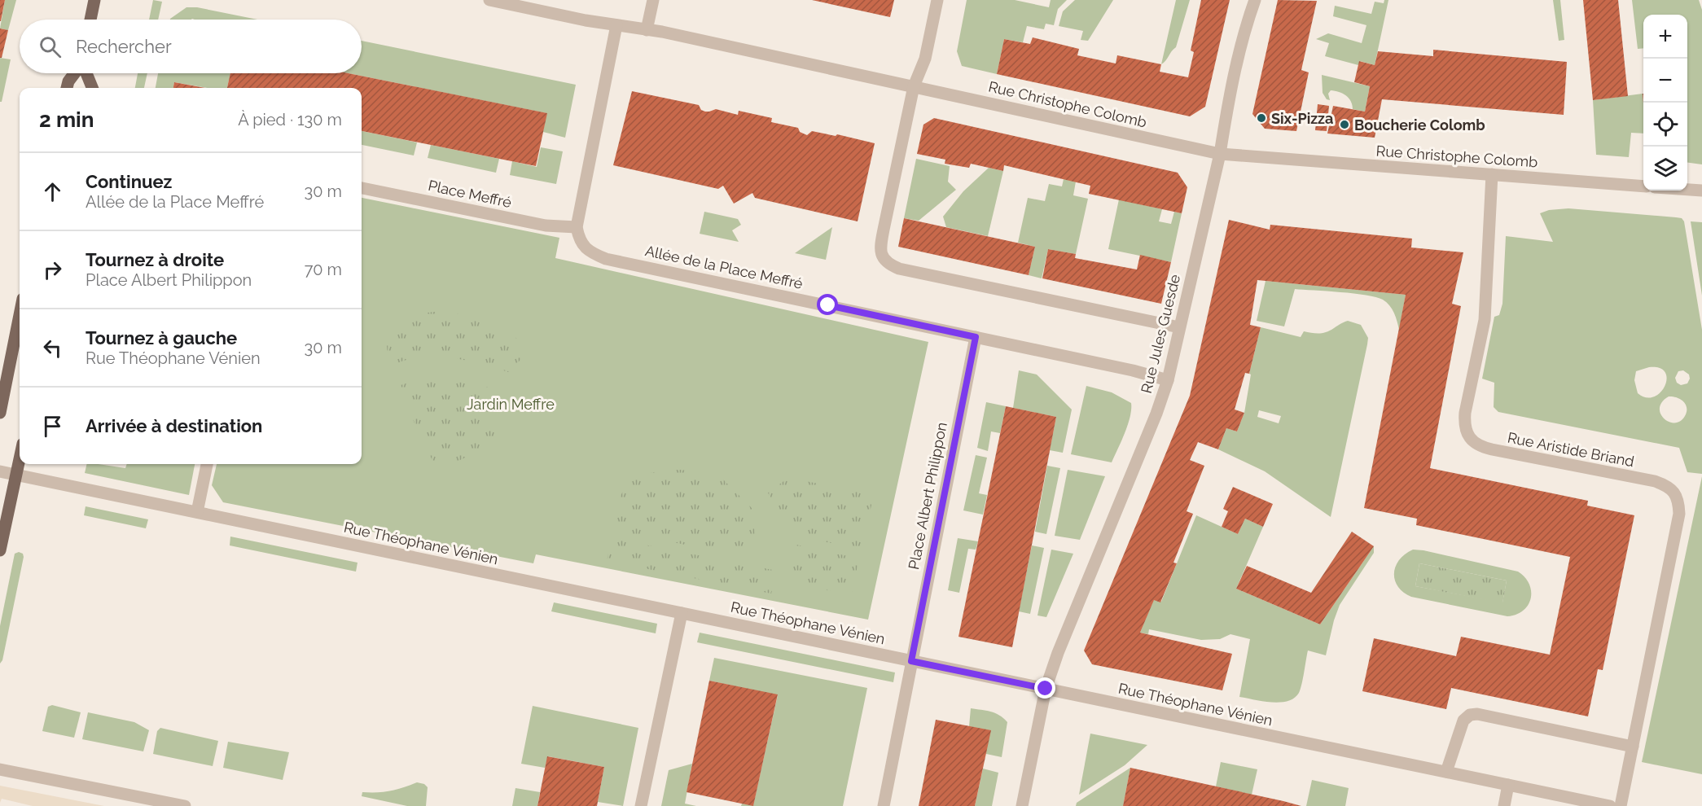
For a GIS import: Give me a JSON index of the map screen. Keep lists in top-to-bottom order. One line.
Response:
{"streets":{"street":["Rue Christophe Colomb","Place Meffré","Allée de la Place Meffré","Rue Jules Guesde","Rue Aristide Briand","Place Albert Philippon","Rue Théophane Vénien"]},"crossings":[["Rue Christophe Colomb","Rue Jules Guesde"],["Rue Christophe Colomb","Rue Aristide Briand"],["Place Meffré","Allée de la Place Meffré"],["Allée de la Place Meffré","Rue Jules Guesde"],["Allée de la Place Meffré","Place Albert Philippon"],["Rue Jules Guesde","Rue Théophane Vénien"],["Place Albert Philippon","Rue Théophane Vénien"]],"parks":["Jardin Meffre"],"places":["Six-Pizza","Boucherie Colomb"],"page":{"map_buttons":["+","−"],"search":"Rechercher","heading":["2 min","À pied · 130 m"],"list":[["Continuez","Allée de la Place Meffré","30 m"],["Tournez à droite","Place Albert Philippon","70 m"],["Tournez à gauche","Rue Théophane Vénien","30 m"],"Arrivée à destination"]}}
